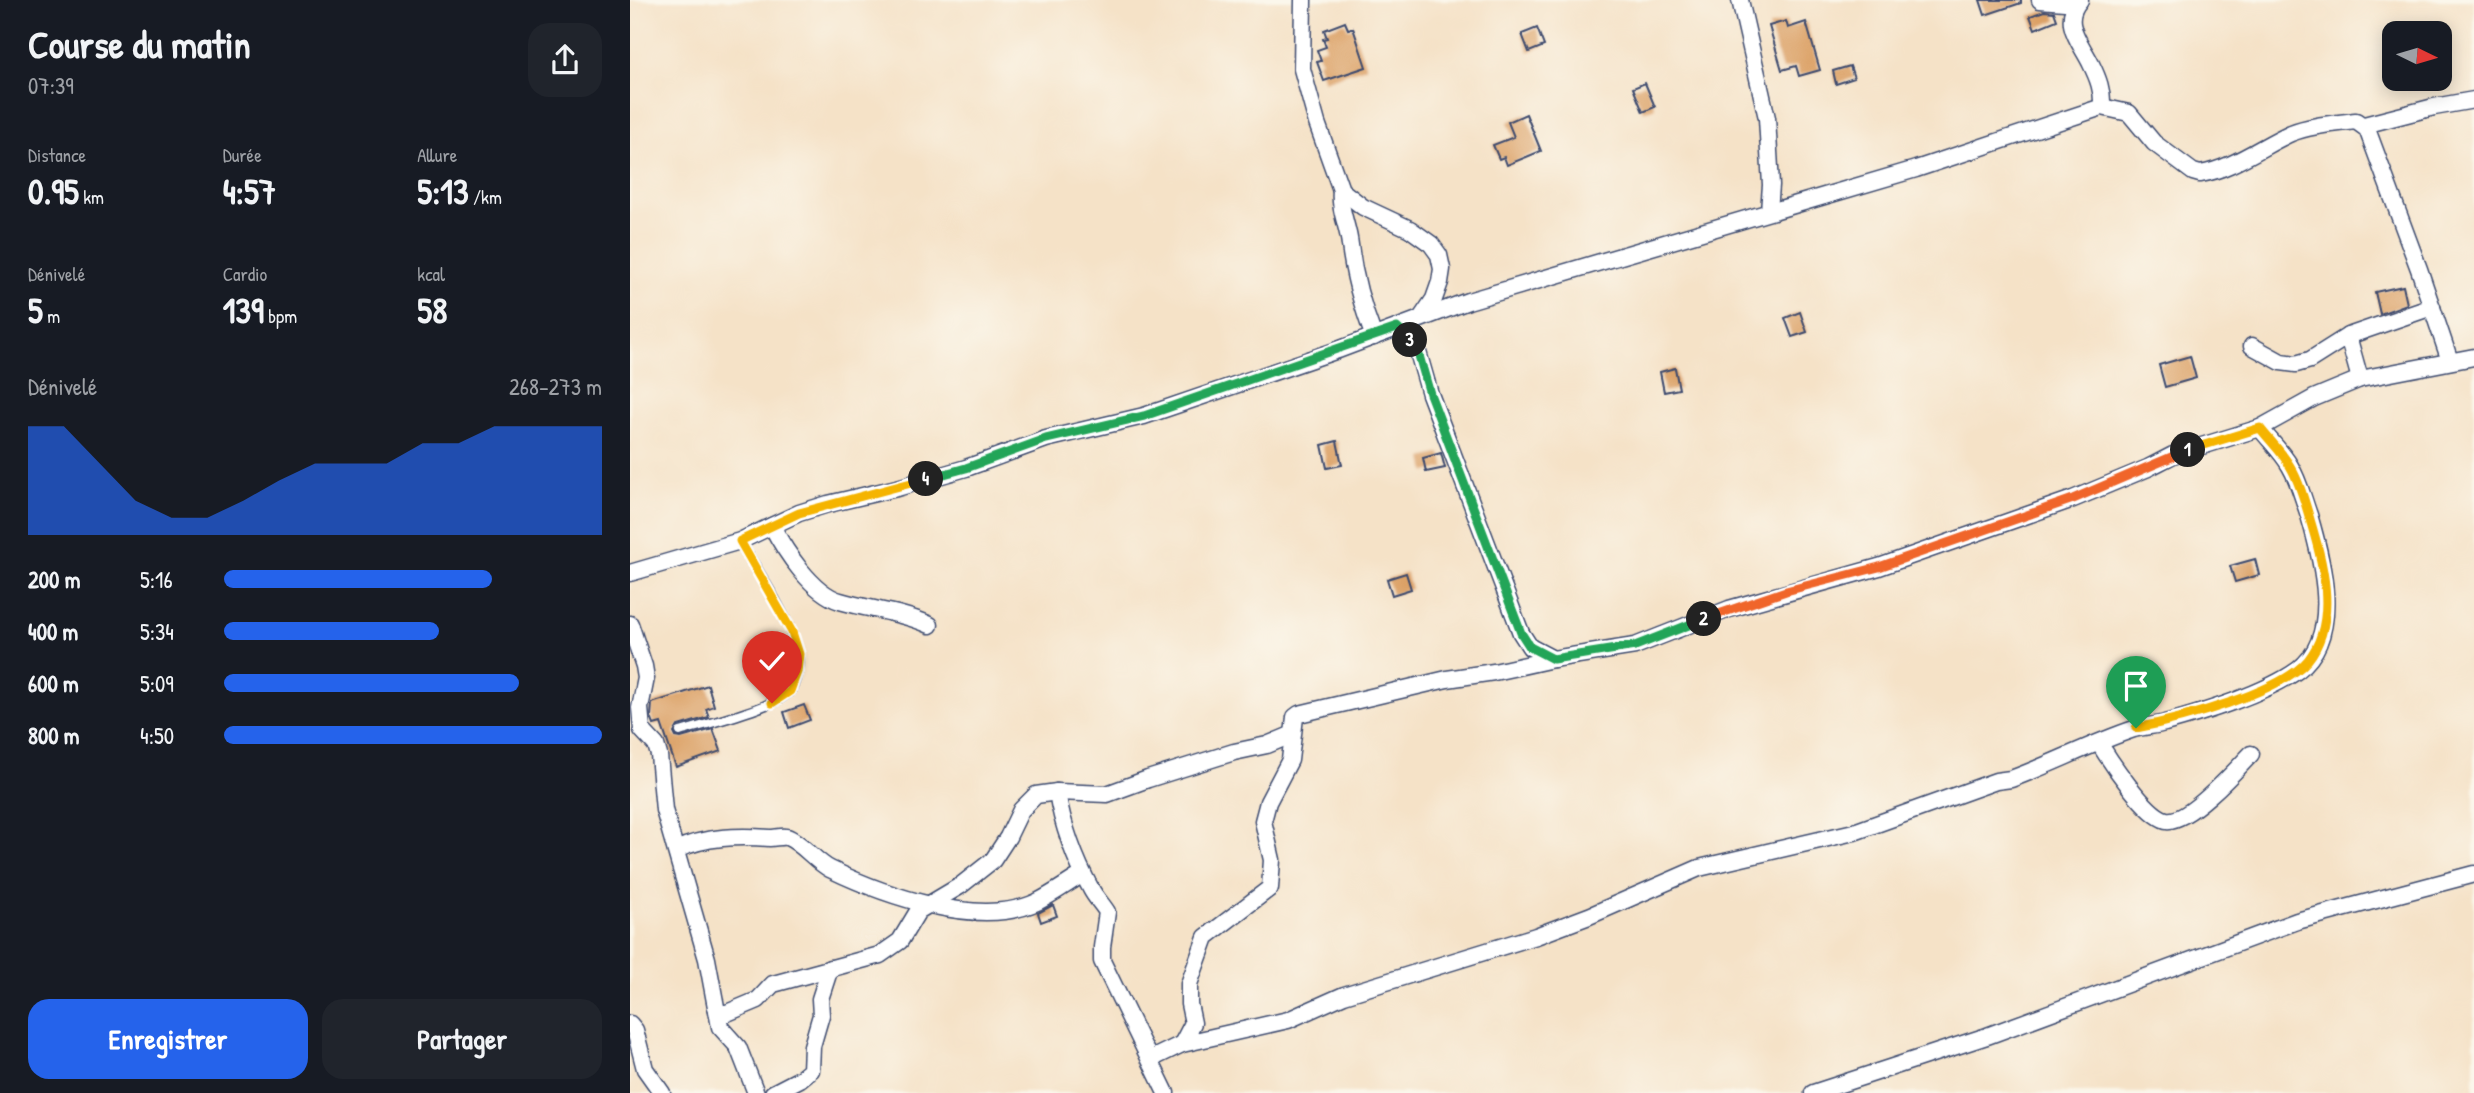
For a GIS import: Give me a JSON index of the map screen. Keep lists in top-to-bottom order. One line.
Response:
{"north":"right","page":{"heading":["Course du matin","07:39"],"stats":[["Distance","0.95 km"],["Durée","4:57"],["Allure","5:13 /km"],["Dénivelé","5 m"],["Cardio","139 bpm"],["kcal","58"]],"pins":["3","1","4","2"],"chart":["Dénivelé","268–273 m"],"list":[{"name":"200 m","note":"5:16"},{"name":"400 m","note":"5:34"},{"name":"600 m","note":"5:09"},{"name":"800 m","note":"4:50"}],"buttons":["Enregistrer","Partager"]}}
